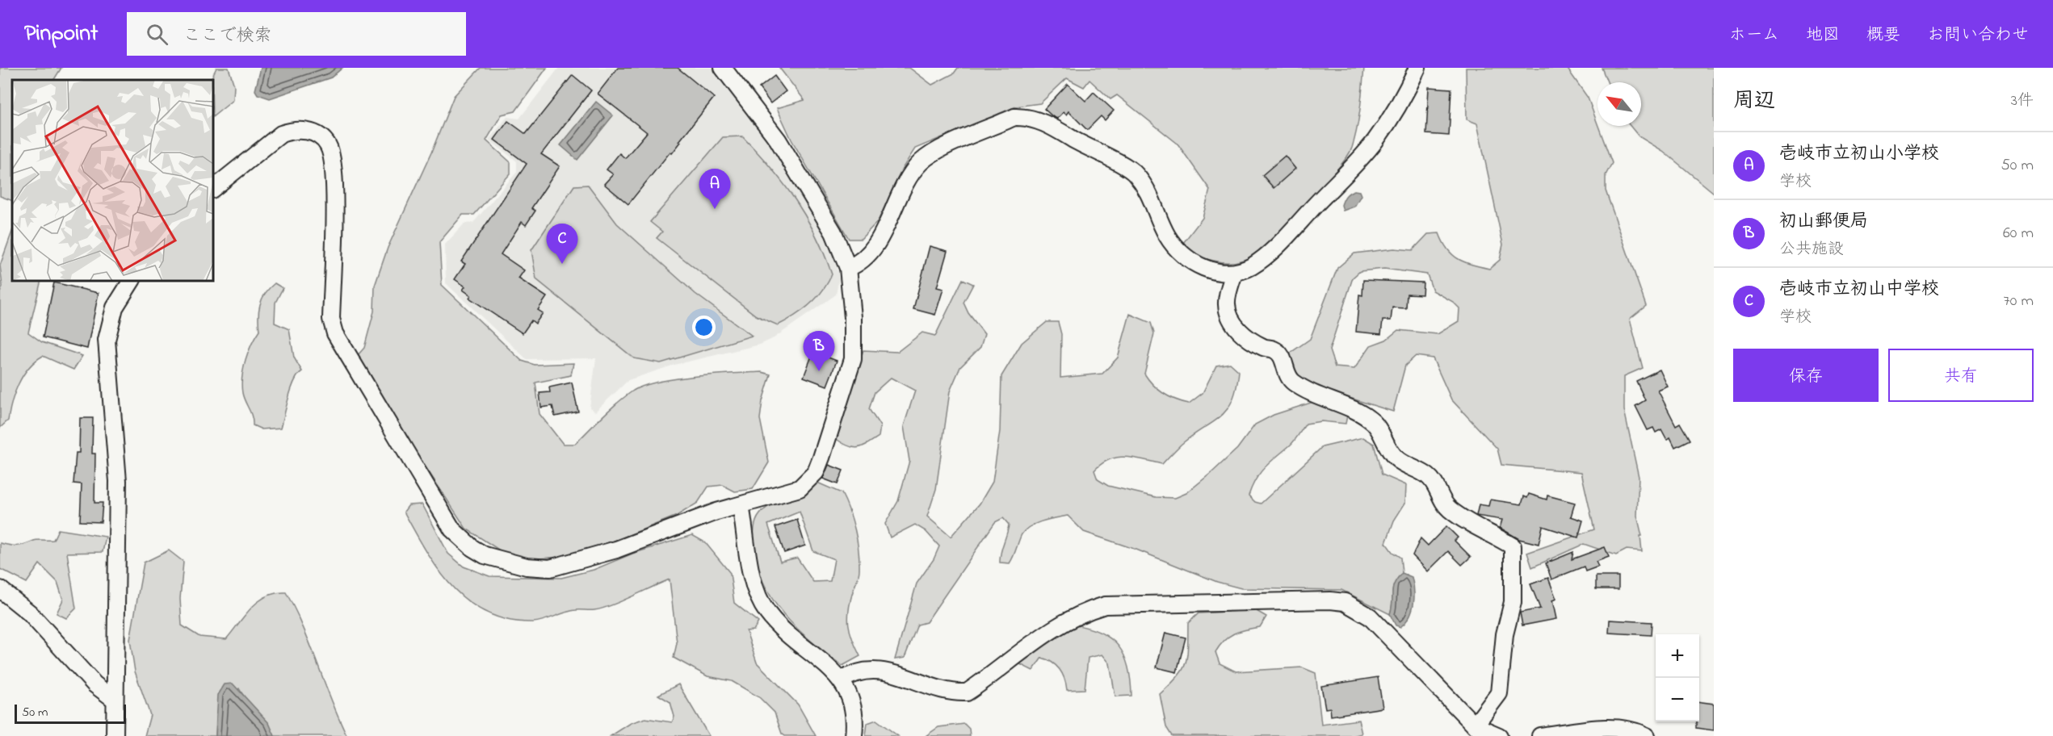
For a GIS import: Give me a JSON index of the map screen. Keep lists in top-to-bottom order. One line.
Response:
{"scale_bar":"50 m","north":"top left","page":{"header":"Pinpoint","search":"ここで検索","nav":["ホーム","地図","概要","お問い合わせ"],"heading":["周辺","3件"],"list":[{"mark":"A","name":"壱岐市立初山小学校","note":"学校","value":"50 m"},{"mark":"B","name":"初山郵便局","note":"公共施設","value":"60 m"},{"mark":"C","name":"壱岐市立初山中学校","note":"学校","value":"70 m"}],"pins":["A","C","B"],"buttons":["保存","共有"],"map_buttons":["+","−"],"scale":"50 m"}}
